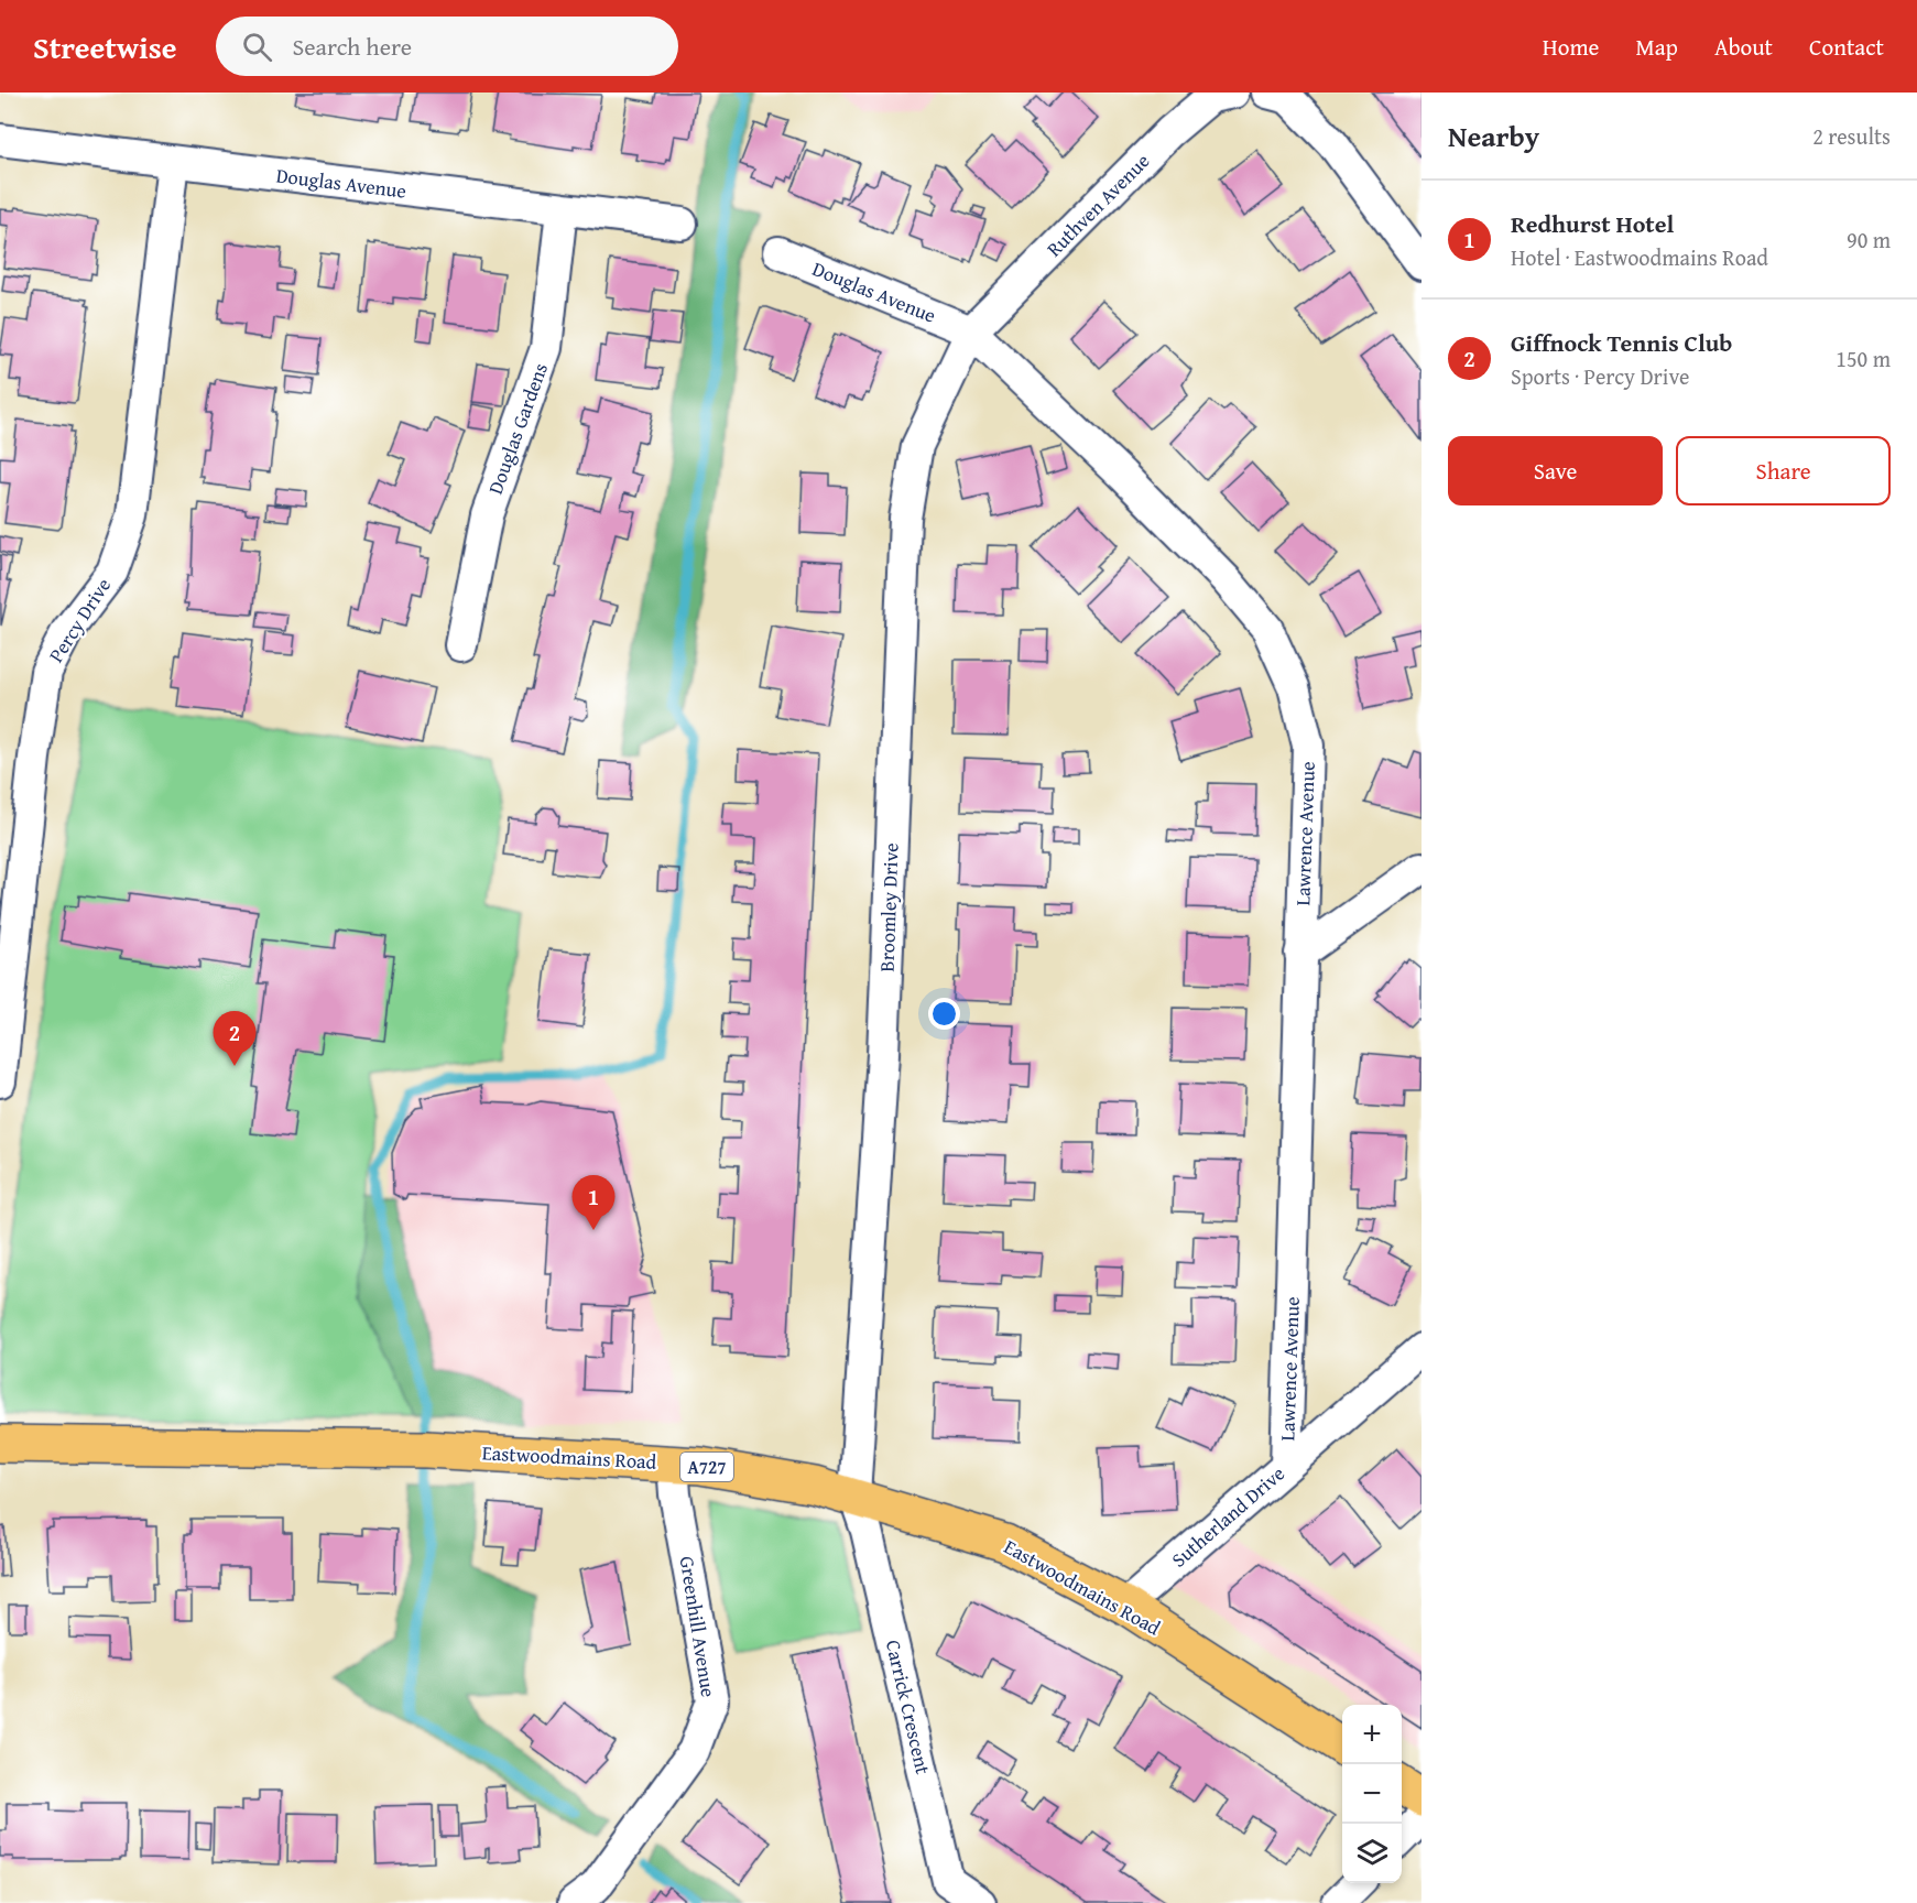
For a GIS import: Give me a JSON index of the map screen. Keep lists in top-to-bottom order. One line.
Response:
{"streets":{"main road":["Eastwoodmains Road","A727"],"street":["Douglas Avenue","Ruthven Avenue","Douglas Gardens","Percy Drive","Lawrence Avenue","Broomley Drive","Sutherland Drive","Greenhill Avenue","Carrick Crescent"]},"crossings":[["Douglas Avenue","Ruthven Avenue"],["Douglas Avenue","Douglas Gardens"],["Douglas Avenue","Percy Drive"],["Douglas Avenue","Lawrence Avenue"],["Douglas Avenue","Broomley Drive"],["Ruthven Avenue","Lawrence Avenue"],["Ruthven Avenue","Broomley Drive"],["Lawrence Avenue","Broomley Drive"],["Lawrence Avenue","Sutherland Drive"],["Broomley Drive","Eastwoodmains Road"],["Broomley Drive","Carrick Crescent"],["Eastwoodmains Road","Sutherland Drive"],["Eastwoodmains Road","Greenhill Avenue"],["Eastwoodmains Road","Carrick Crescent"]],"page":{"header":"Streetwise","search":"Search here","nav":["Home","Map","About","Contact"],"heading":["Nearby","2 results"],"list":[{"mark":"1","name":"Redhurst Hotel","note":"Hotel · Eastwoodmains Road","value":"90 m"},{"mark":"2","name":"Giffnock Tennis Club","note":"Sports · Percy Drive","value":"150 m"}],"buttons":["Save","Share"],"pins":["2","1"],"map_buttons":["+","−"]}}
